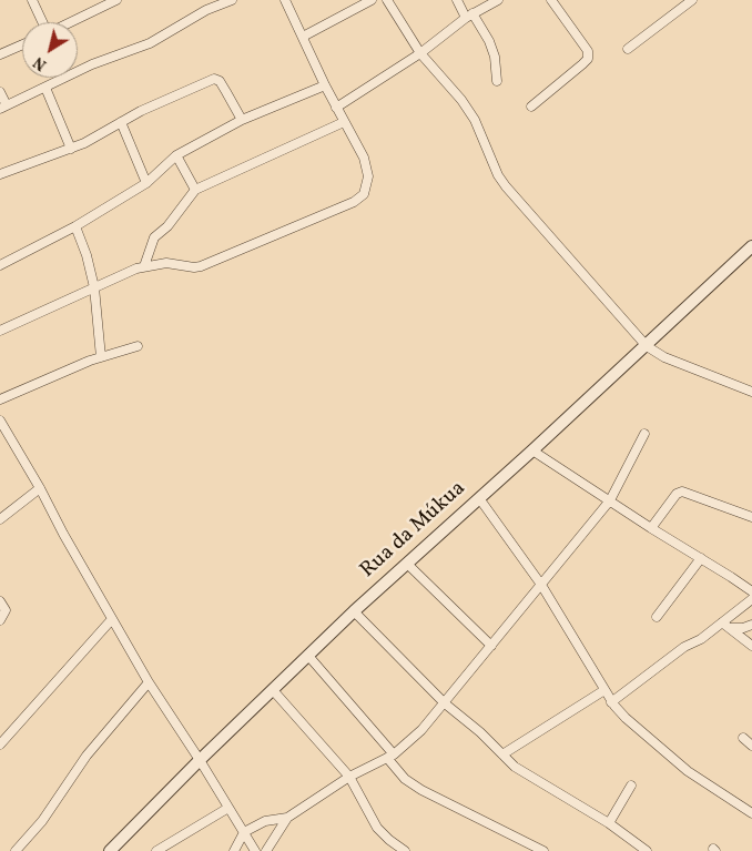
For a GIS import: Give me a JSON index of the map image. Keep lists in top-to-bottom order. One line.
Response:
{"streets":{"street":["Rua da Múkua"]},"north":"bottom left"}
